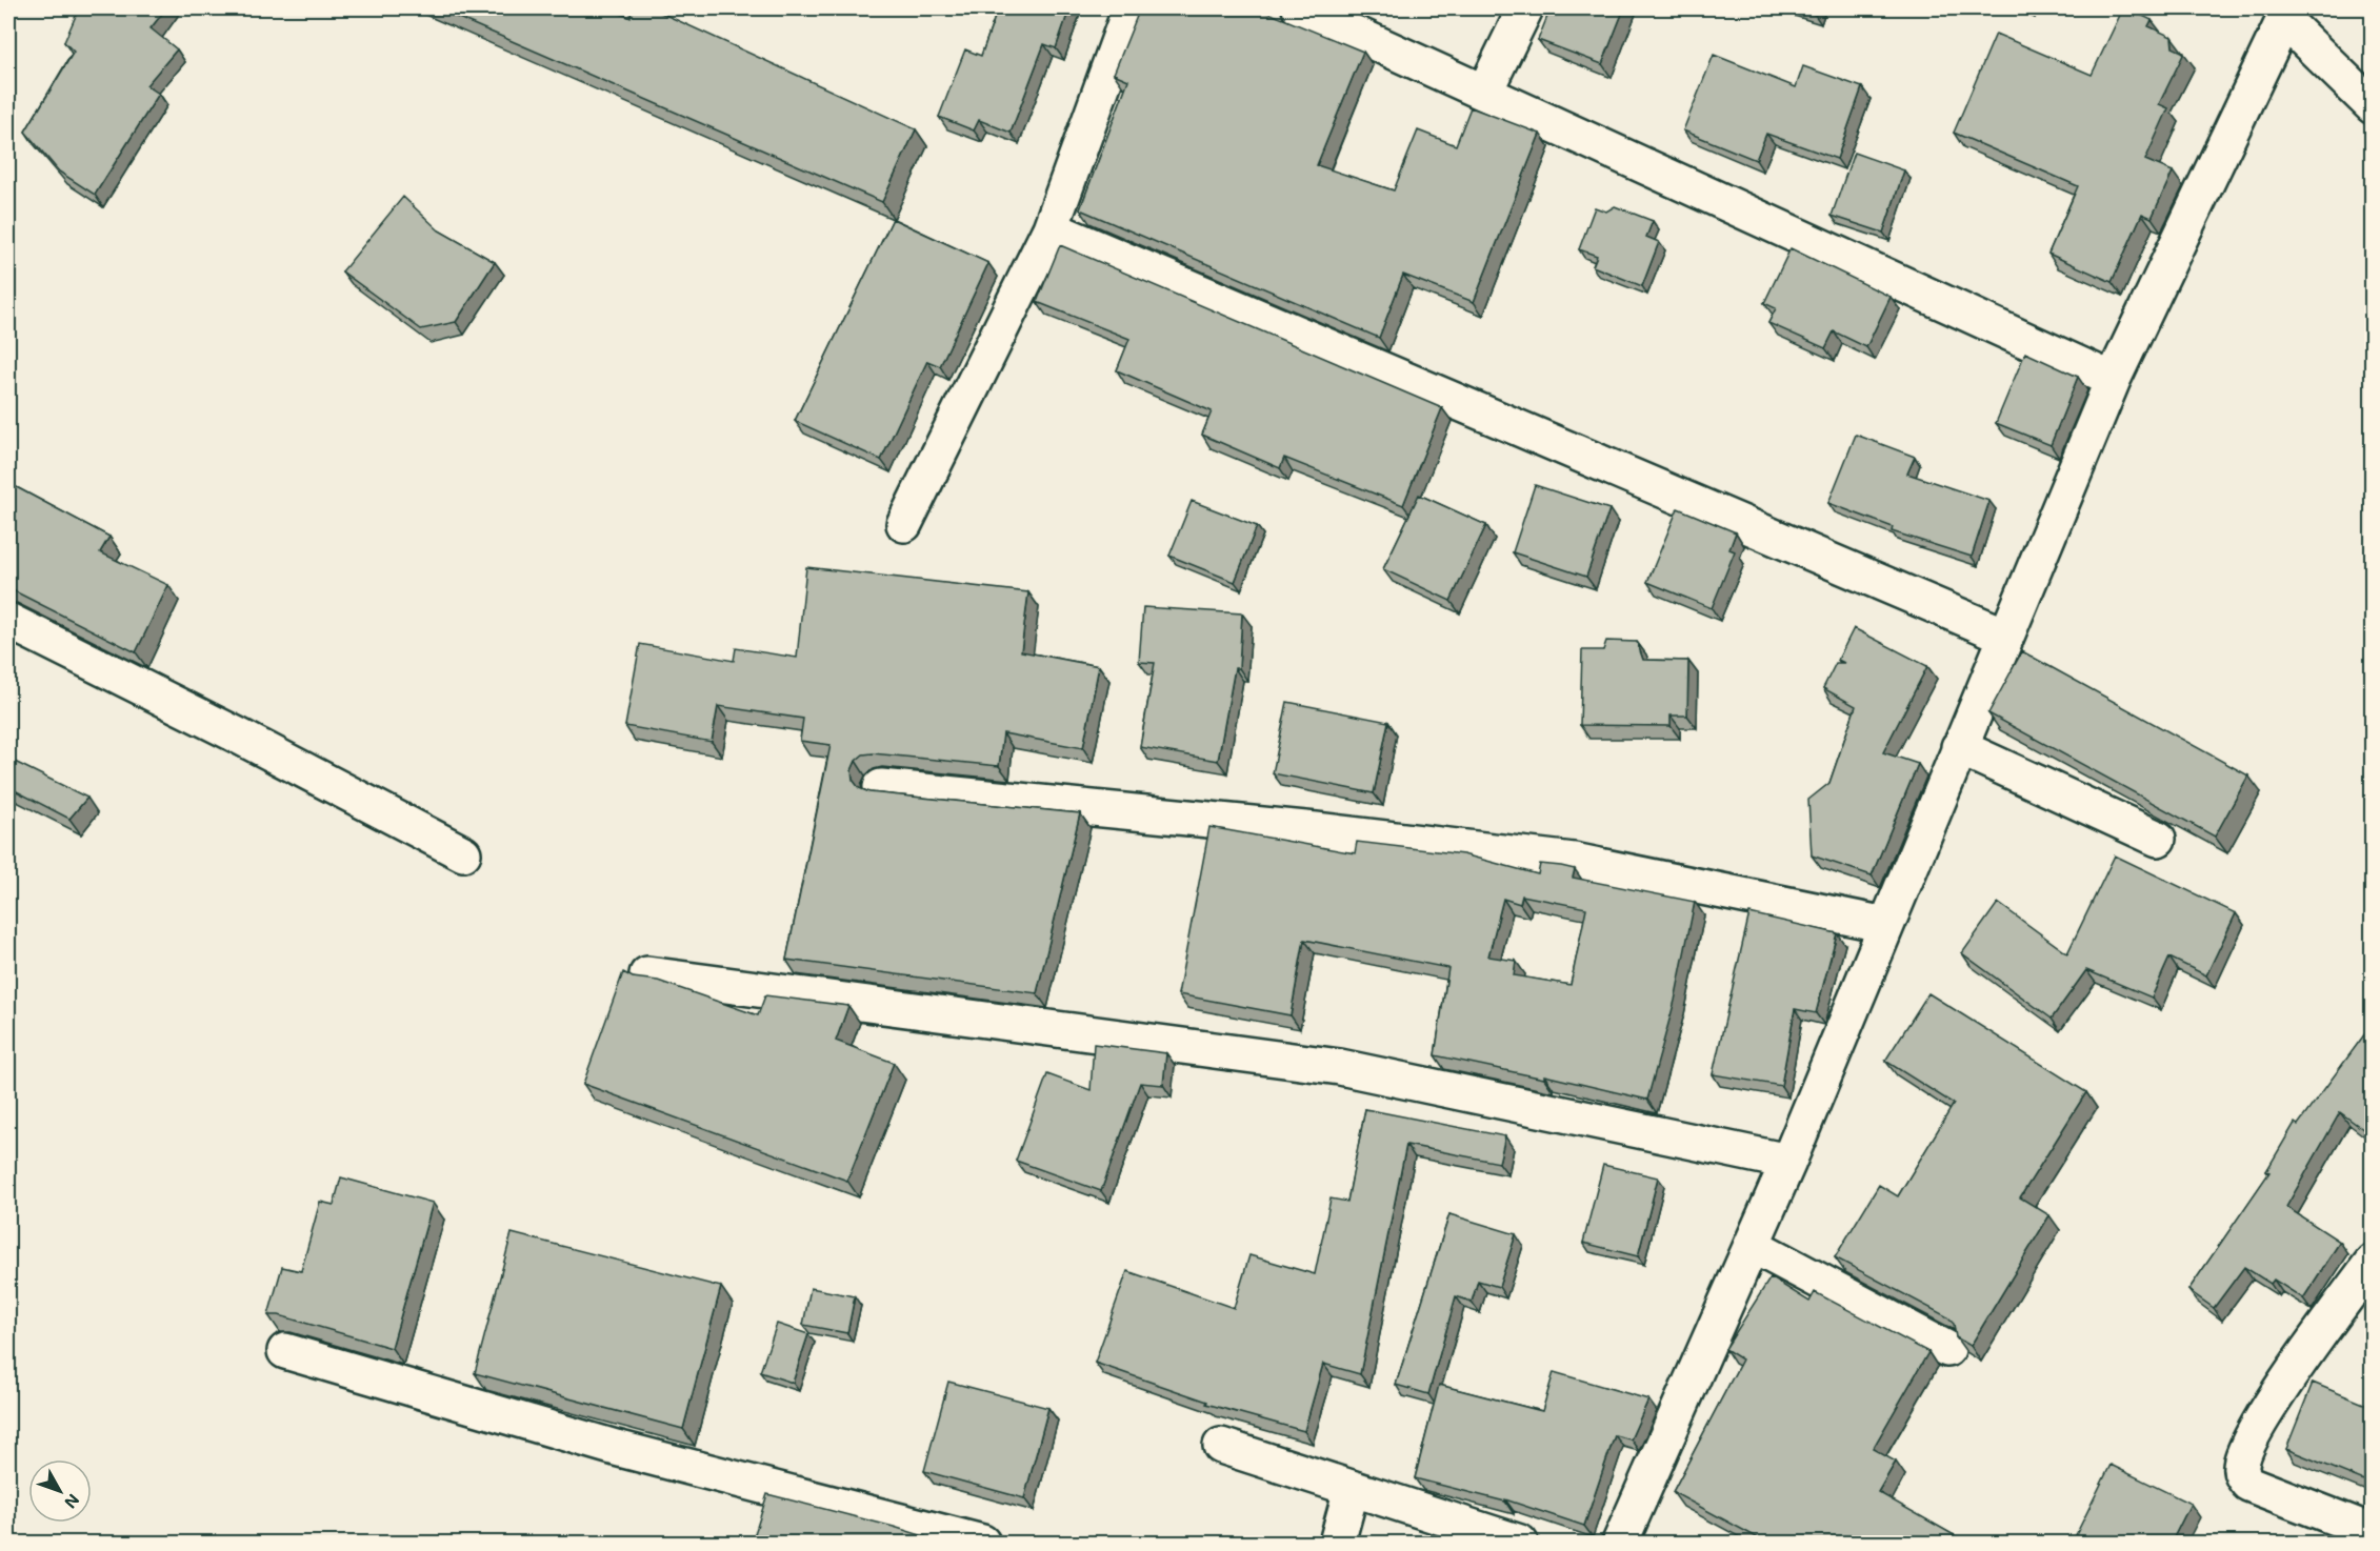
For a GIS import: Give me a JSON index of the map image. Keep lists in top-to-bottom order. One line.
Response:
{"north":"bottom right"}
